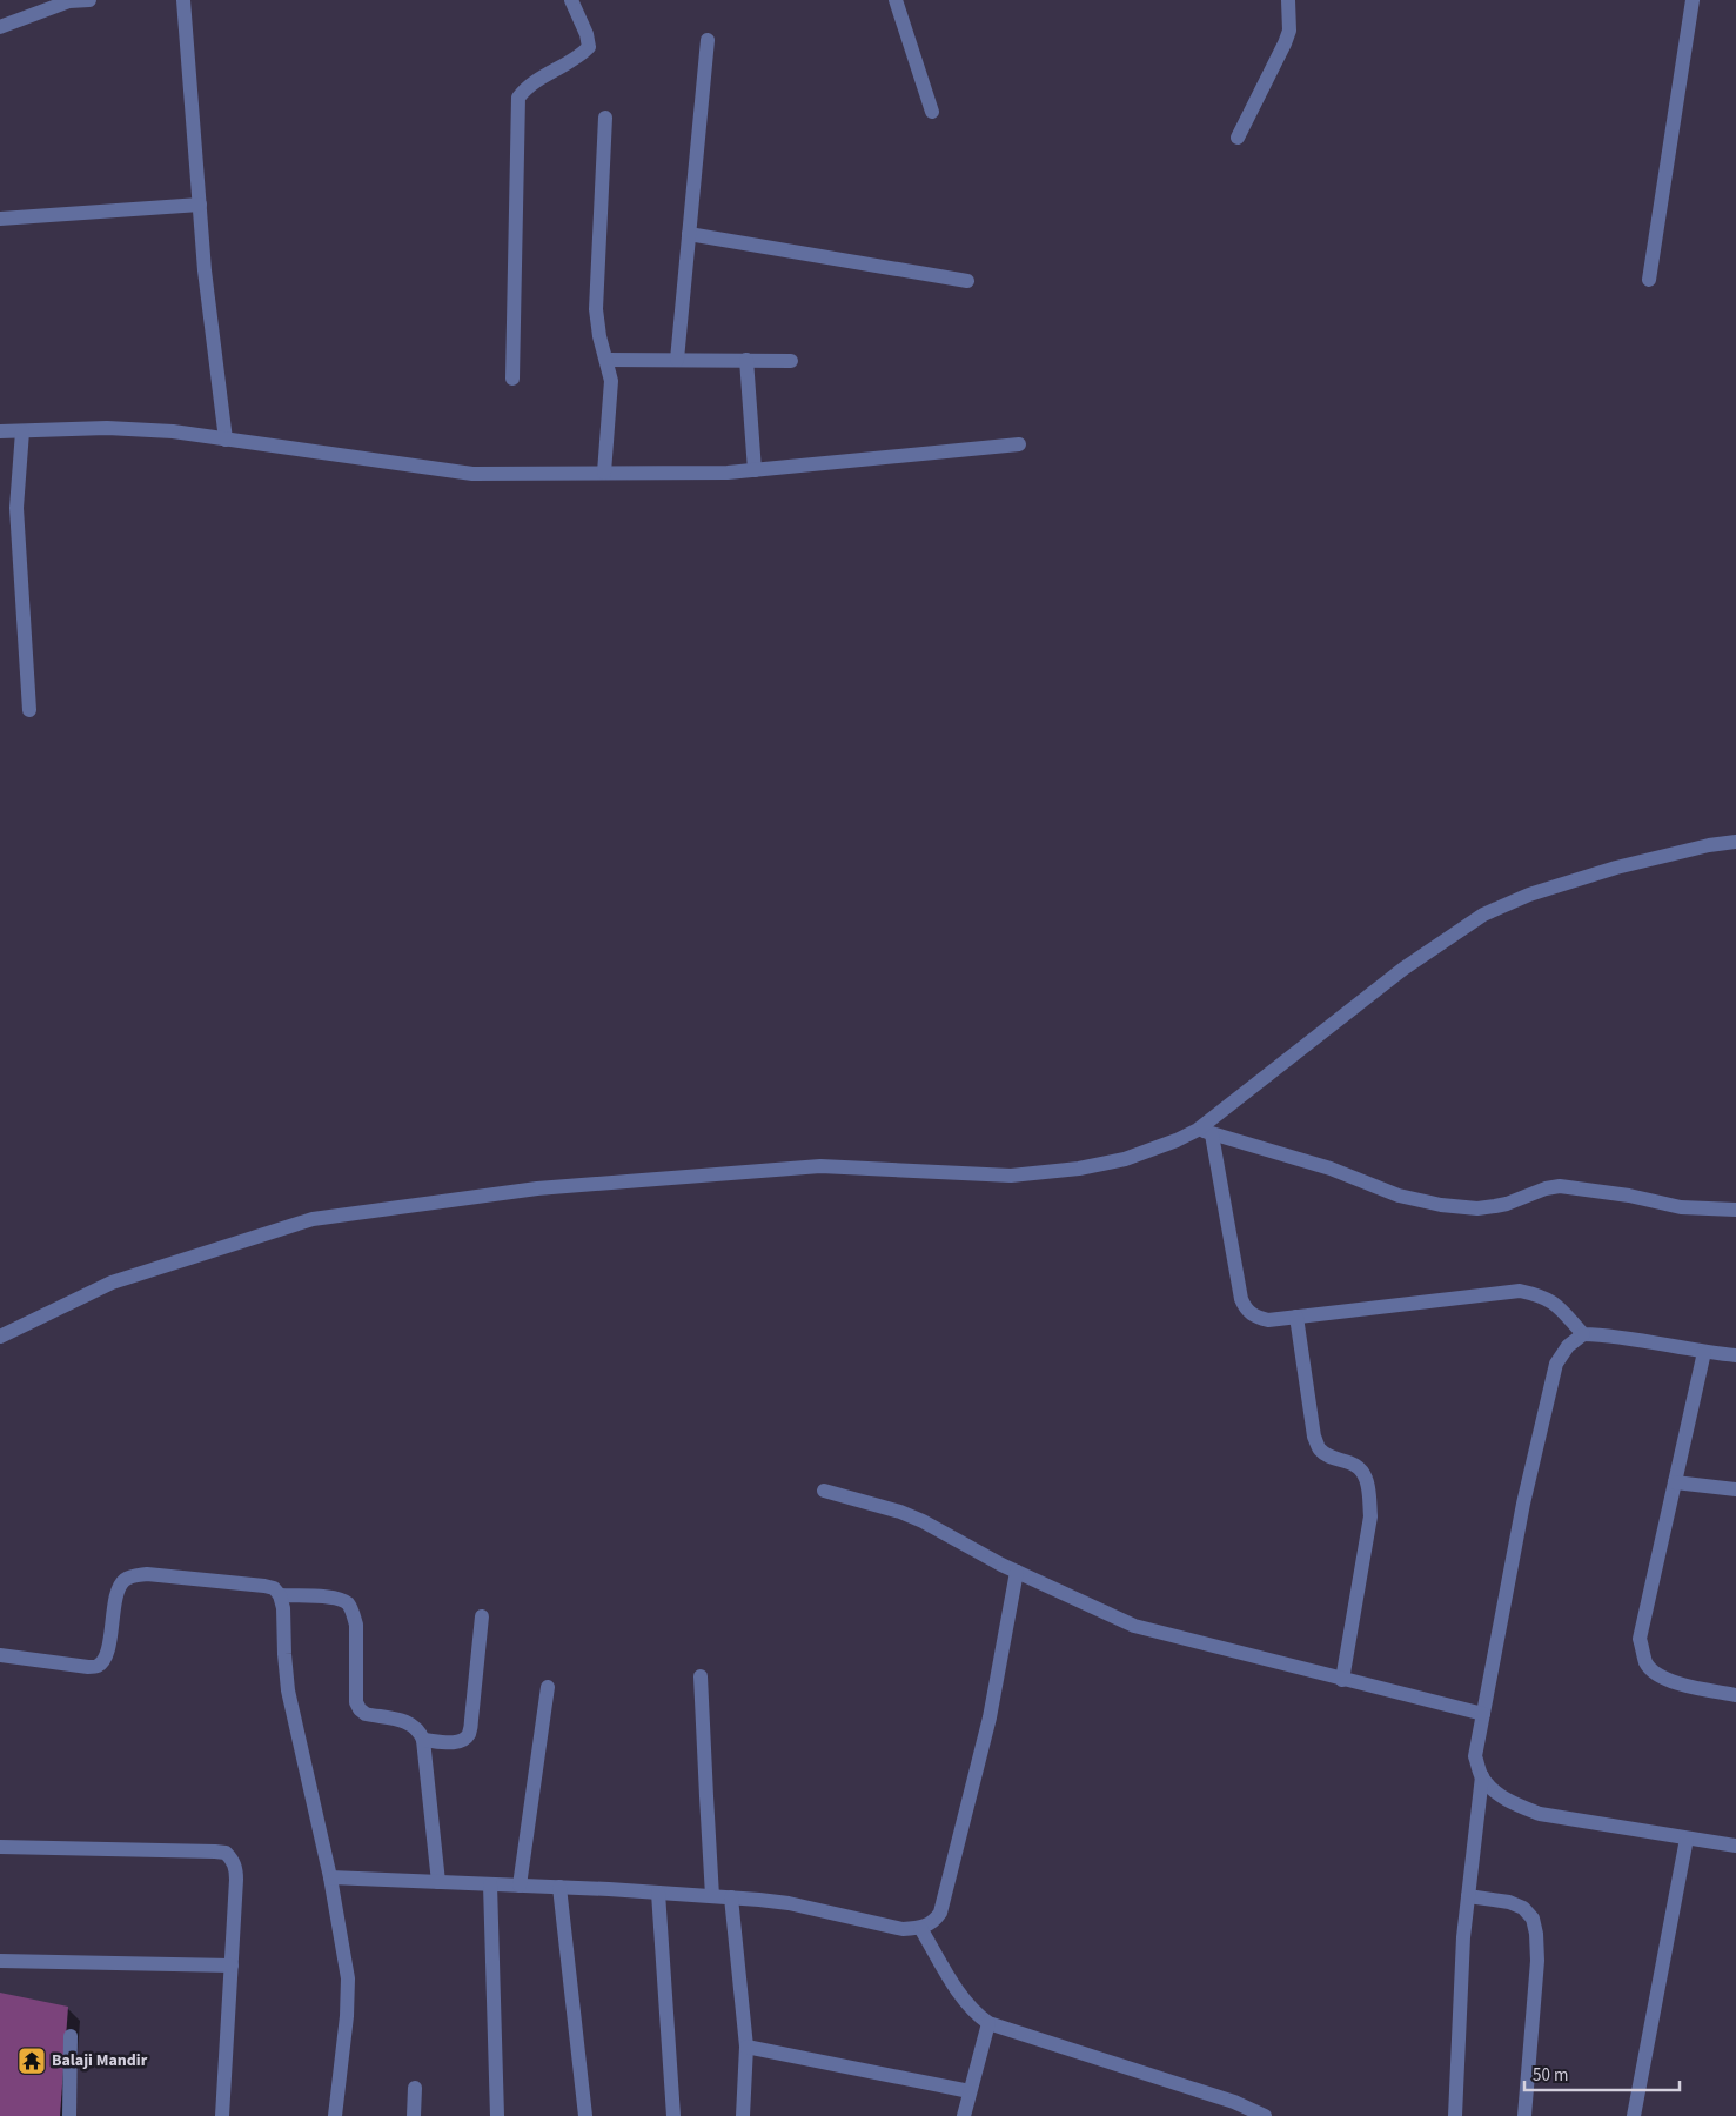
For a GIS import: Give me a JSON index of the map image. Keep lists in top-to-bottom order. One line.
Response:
{"places":{"temple":["Balaji Mandir"]},"scale_bar":"50 m"}
